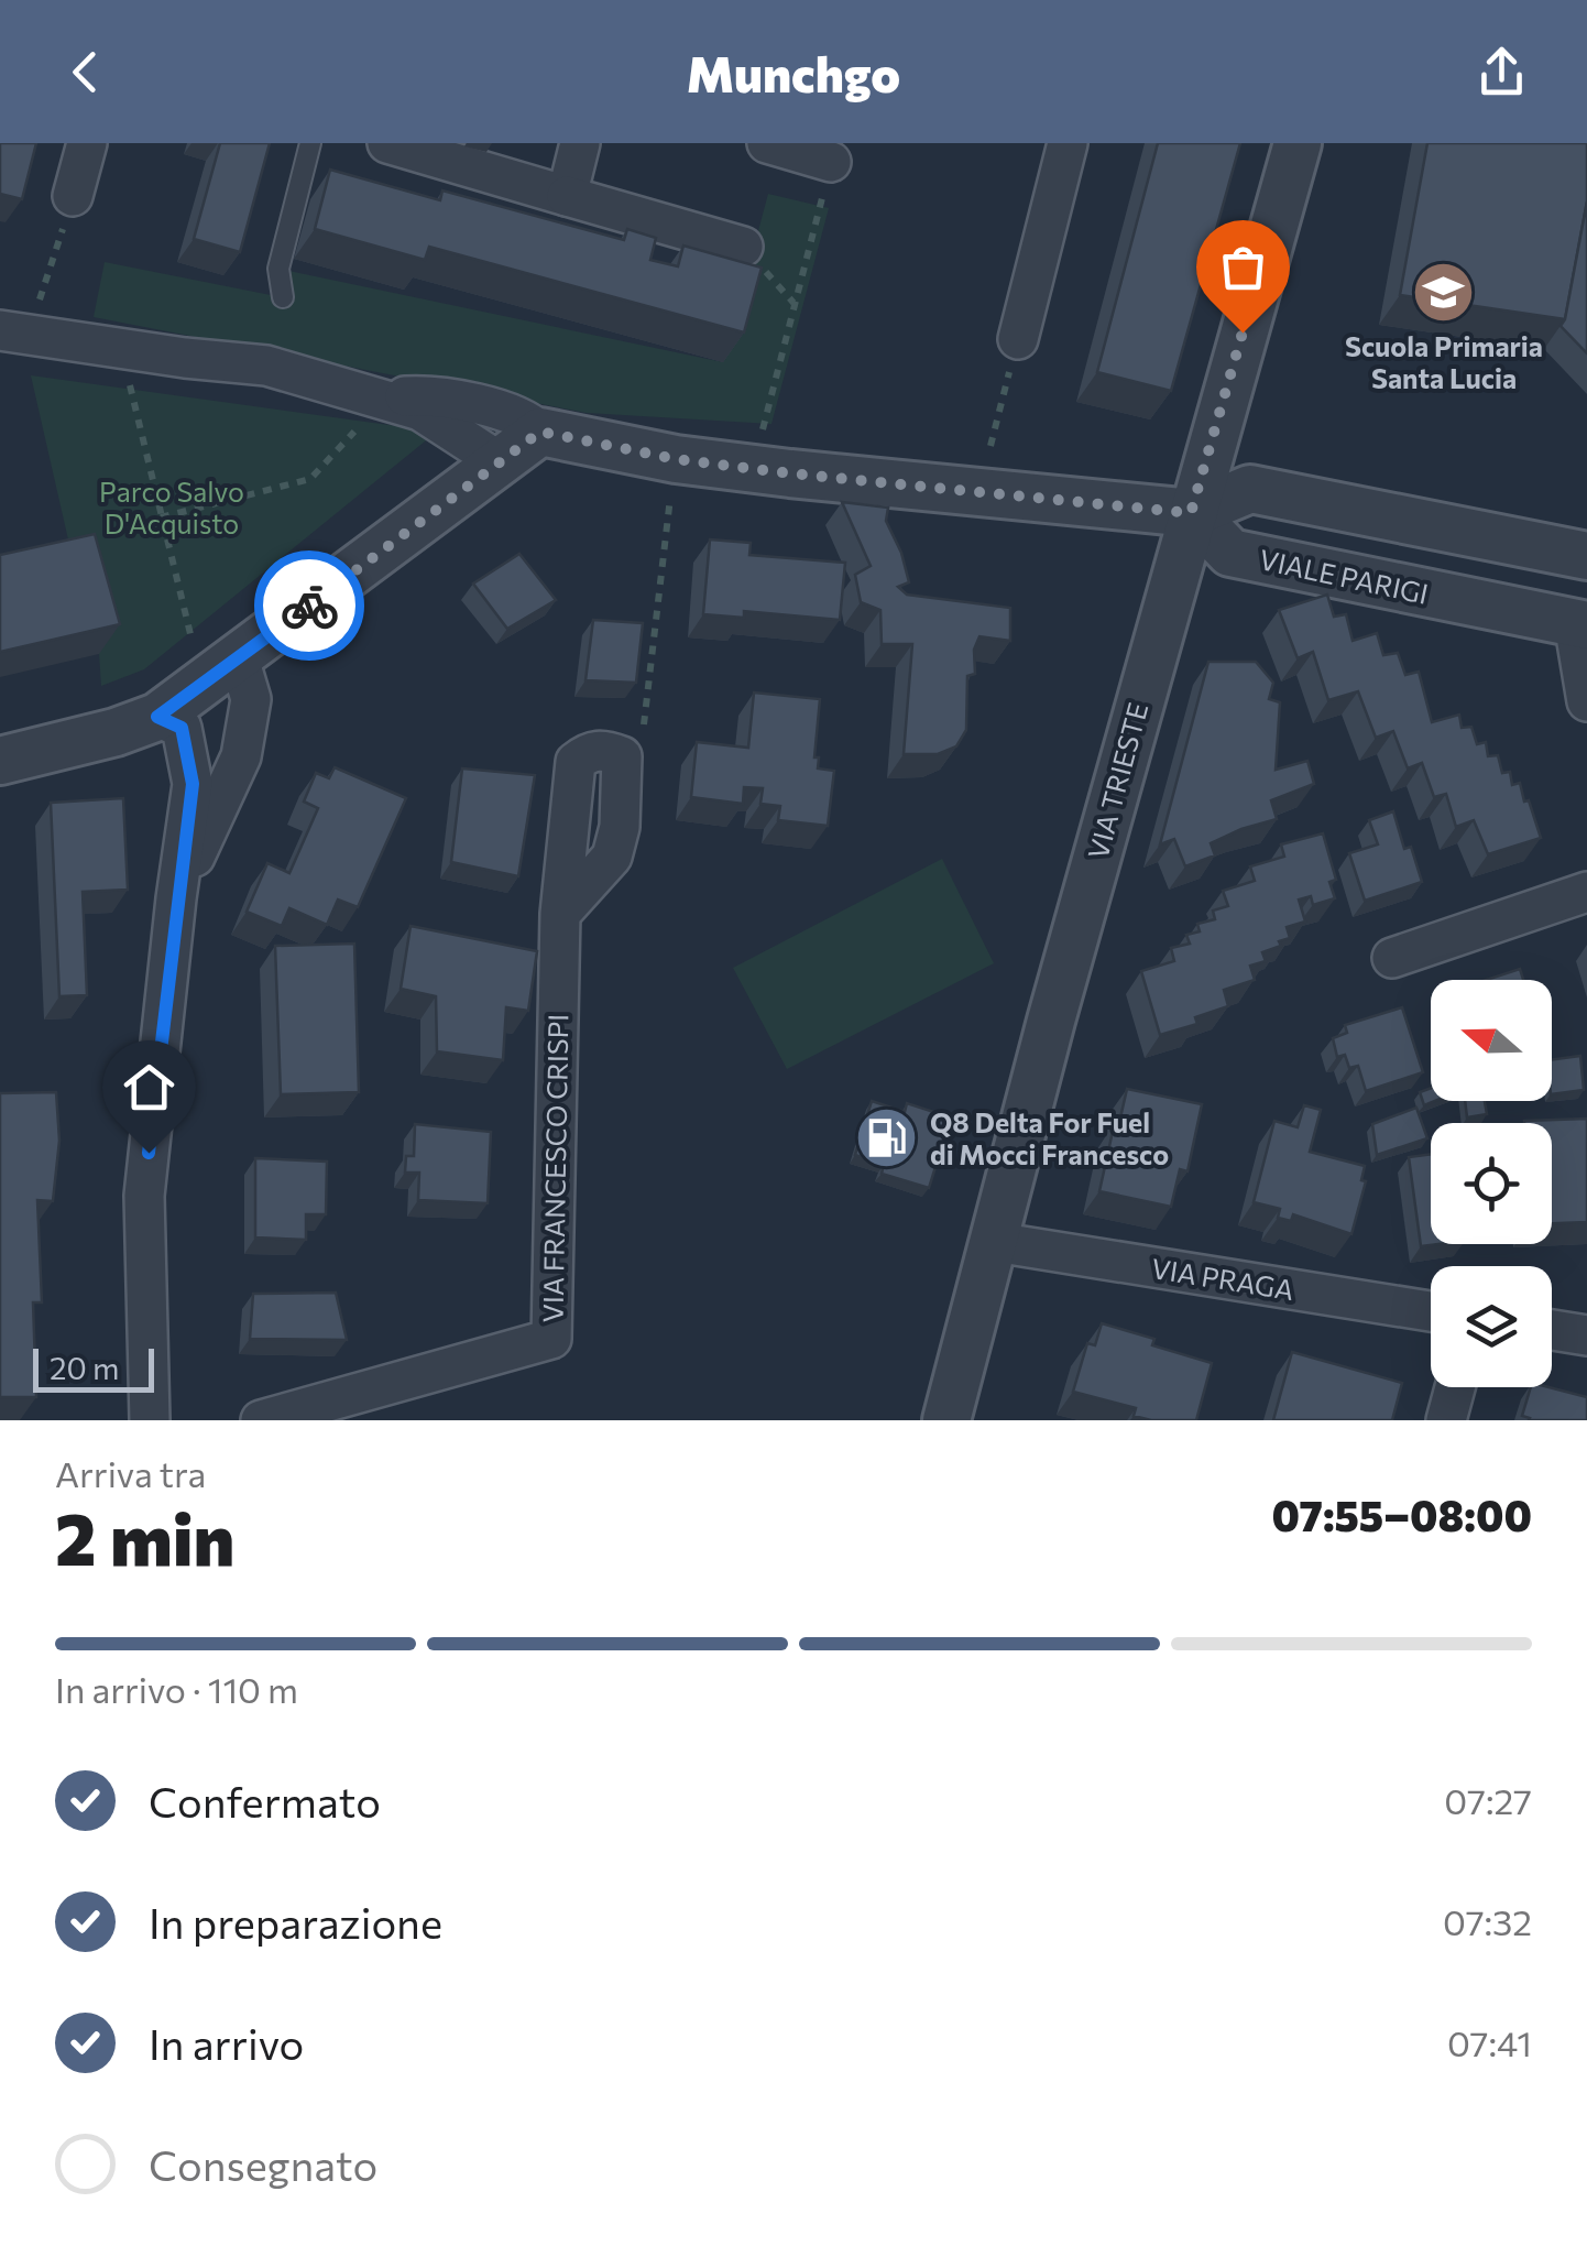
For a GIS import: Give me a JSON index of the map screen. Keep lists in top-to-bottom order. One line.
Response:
{"streets":{"street":["VIALE PARIGI","VIA TRIESTE","VIA FRANCESCO CRISPI","VIA PRAGA"]},"crossings":[["VIALE PARIGI","VIA TRIESTE"],["VIA TRIESTE","VIA PRAGA"]],"parks":["Parco Salvo D'Acquisto"],"places":{"school or university":["Scuola Primaria Santa Lucia"],"fuel station":["Q8 Delta For Fuel di Mocci Francesco"]},"scale_bar":"20 m","north":"left","page":{"header":"Munchgo","scale":"20 m","heading":["2 min","Arriva tra","07:55–08:00"],"bar":"In arrivo · 110 m","list":[["Confermato","07:27"],["In preparazione","07:32"],["In arrivo","07:41"],"Consegnato"]}}
